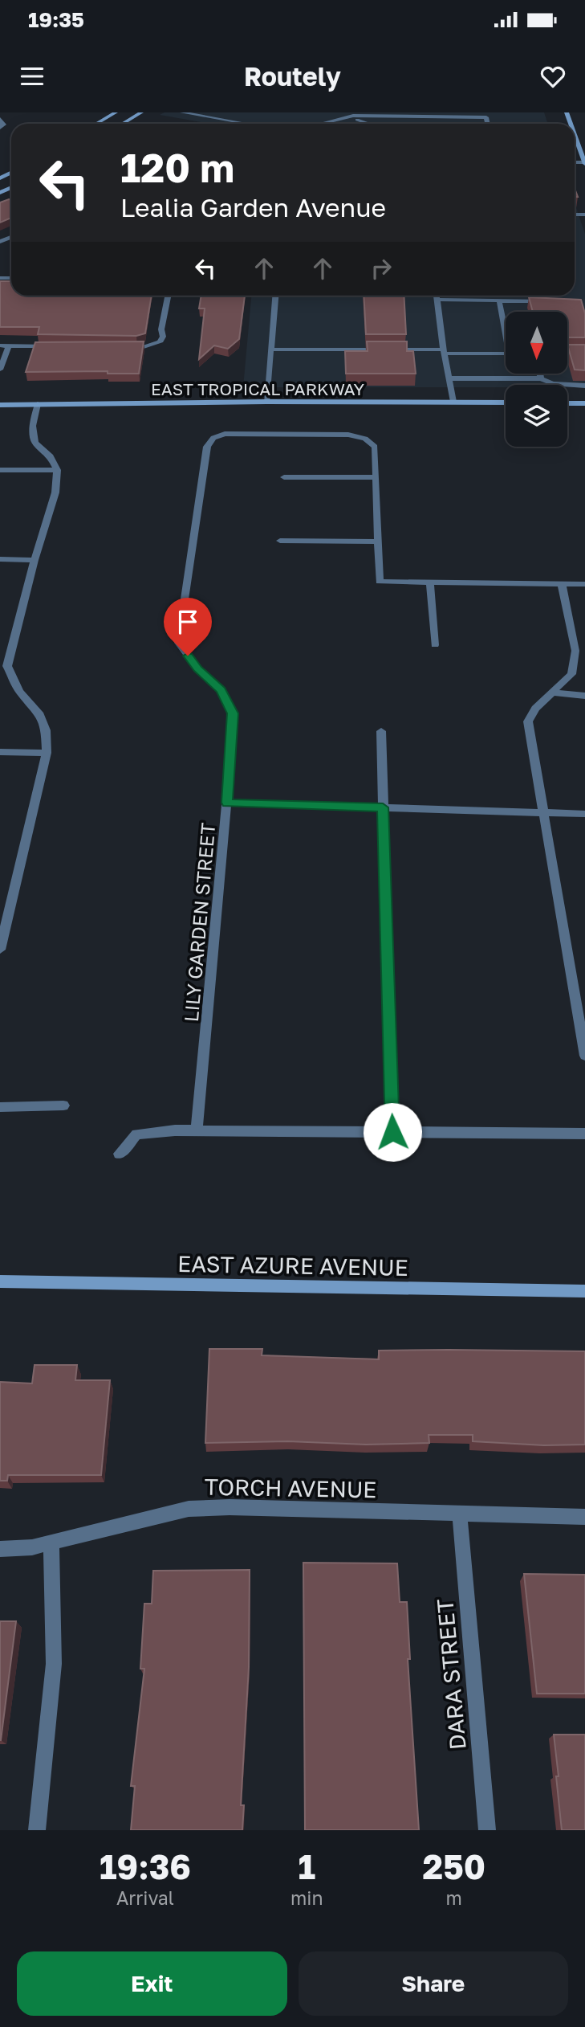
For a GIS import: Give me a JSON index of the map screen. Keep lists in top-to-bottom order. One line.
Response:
{"streets":{"main road":["EAST TROPICAL PARKWAY","EAST AZURE AVENUE"],"street":["LILY GARDEN STREET","TORCH AVENUE","DARA STREET"]},"crossings":[["TORCH AVENUE","DARA STREET"]],"north":"bottom","page":{"status":"19:35","header":"Routely","turn":["120 m","Lealia Garden Avenue"],"eta":["19:36","Arrival","1","min","250","m"],"buttons":["Exit","Share"]}}
